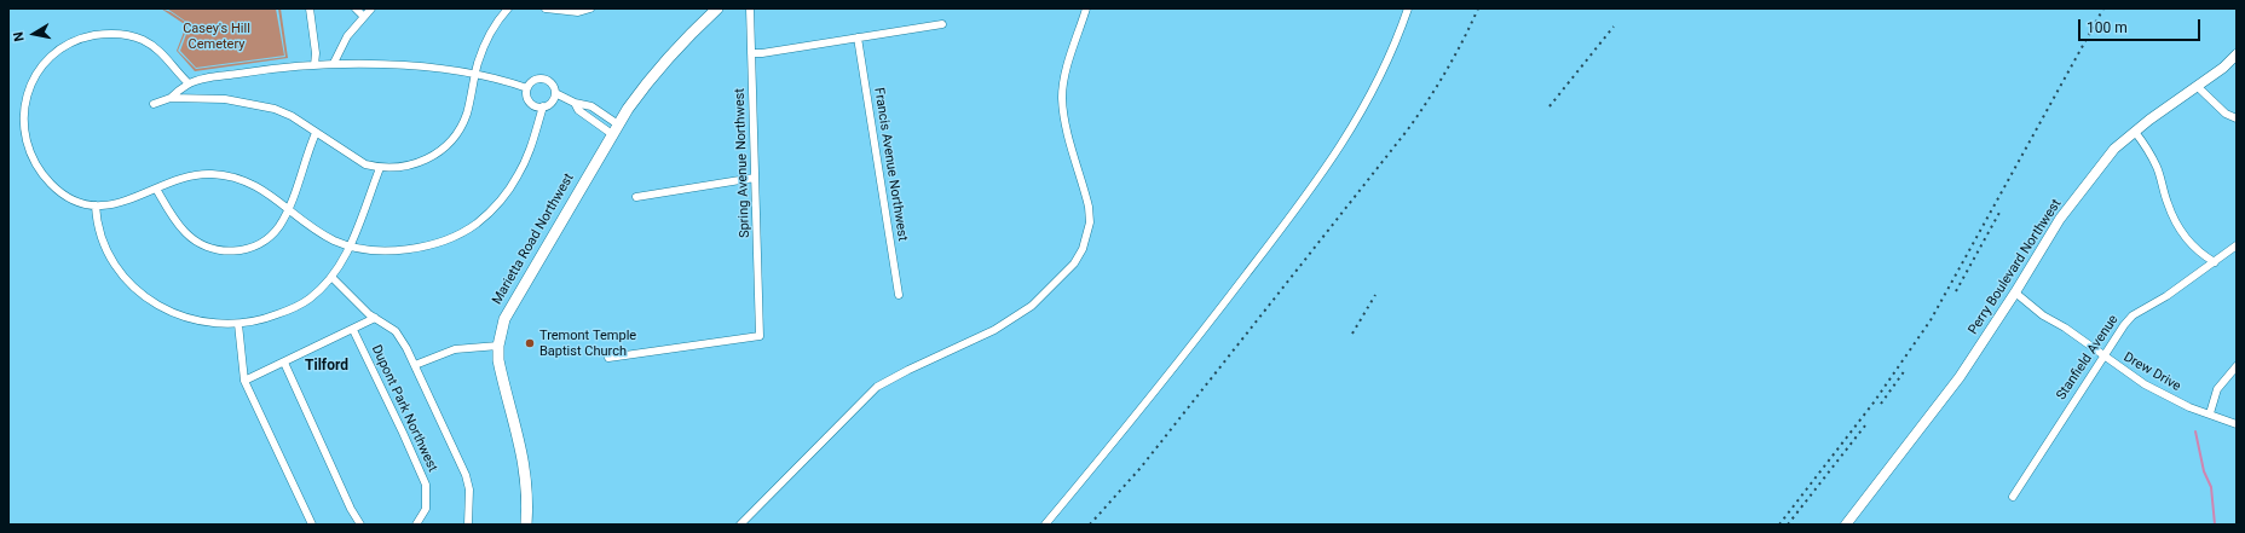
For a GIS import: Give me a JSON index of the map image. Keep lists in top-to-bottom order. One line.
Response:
{"streets":{"main road":["Marietta Road Northwest"],"street":["Spring Avenue Northwest","Francis Avenue Northwest","Perry Boulevard Northwest","Stanfield Avenue","Drew Drive","Dupont Park Northwest"]},"crossings":[["Perry Boulevard Northwest","Drew Drive"],["Stanfield Avenue","Drew Drive"]],"districts":["Tilford"],"parks":["Casey's Hill Cemetery"],"places":["Tremont Temple Baptist Church"],"scale_bar":"100 m","north":"left"}
